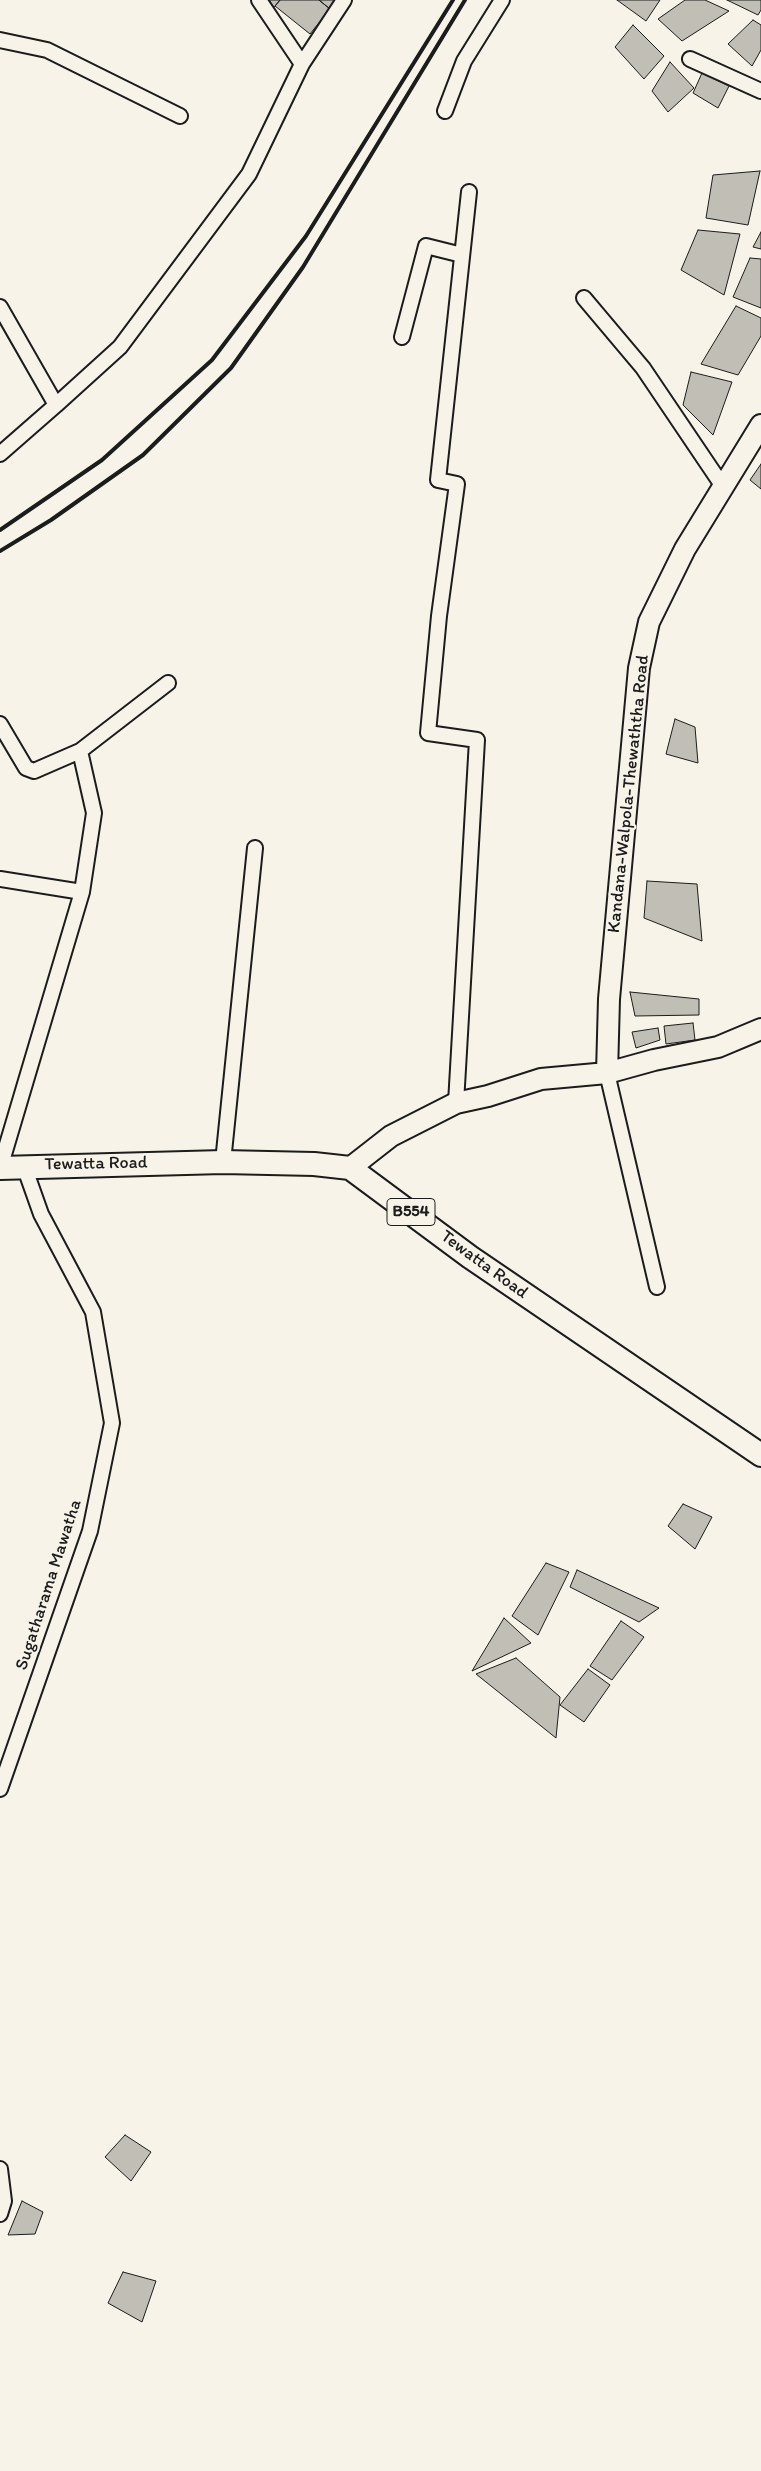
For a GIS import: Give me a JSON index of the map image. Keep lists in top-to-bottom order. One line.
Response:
{"streets":{"main road":["Tewatta Road","B554"],"street":["Kandana-Walpola-Thewaththa Road","Sugatharama Mawatha"]},"crossings":[["Tewatta Road","Sugatharama Mawatha"]]}
